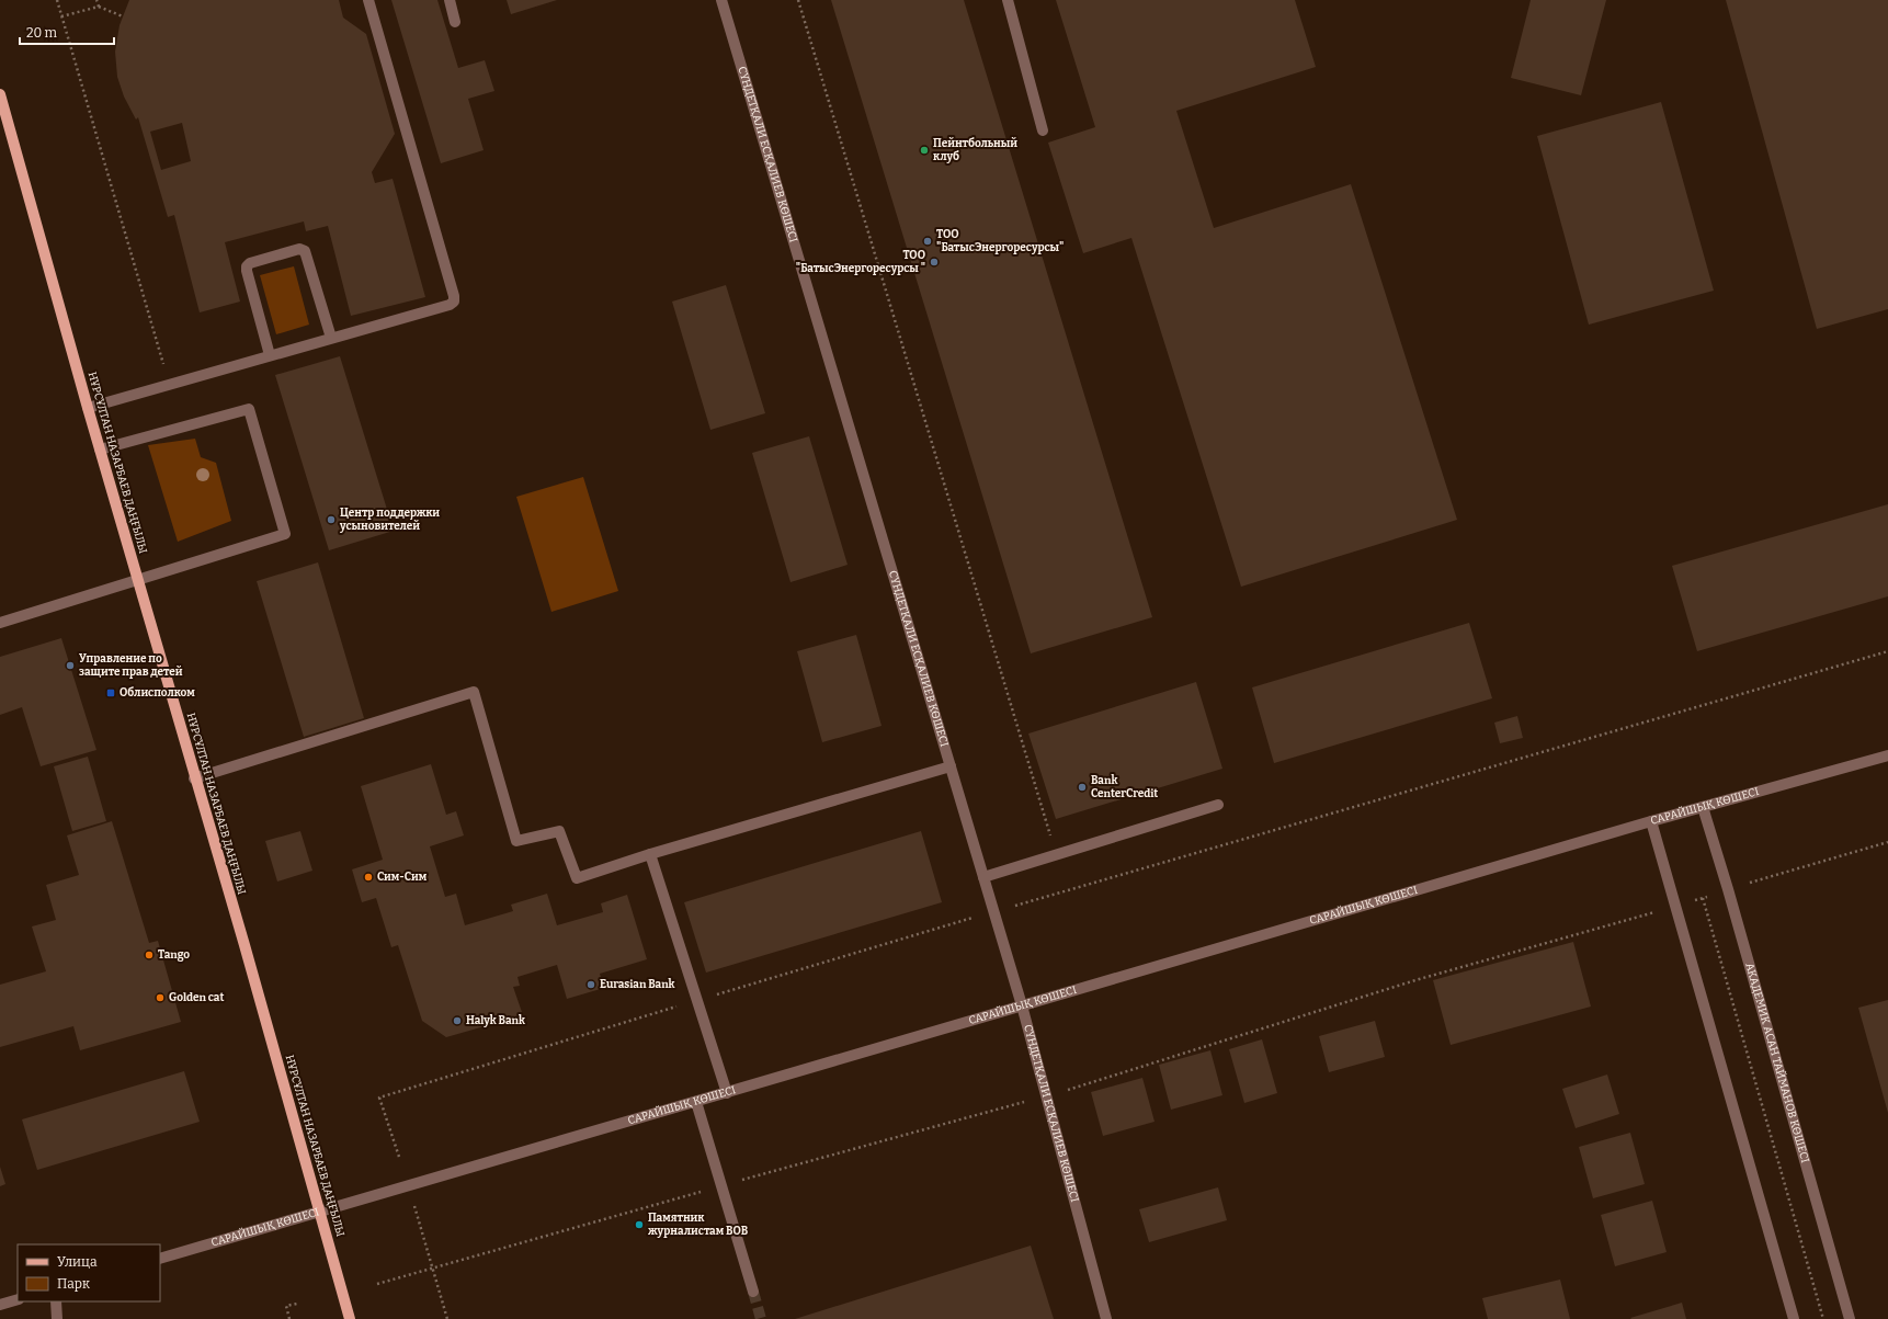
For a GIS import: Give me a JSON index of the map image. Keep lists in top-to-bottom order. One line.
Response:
{"streets":{"main road":["НҰРСҰЛТАН НАЗАРБАЕВ ДАҢҒЫЛЫ"],"street":["СҮНДЕТҚАЛИ ЕСҚАЛИЕВ КӨШЕСІ","САРАЙШЫҚ КӨШЕСІ","АКАДЕМИК АСАН ТАЙМАНОВ КӨШЕСІ"]},"crossings":[["СҮНДЕТҚАЛИ ЕСҚАЛИЕВ КӨШЕСІ","САРАЙШЫҚ КӨШЕСІ"],["НҰРСҰЛТАН НАЗАРБАЕВ ДАҢҒЫЛЫ","САРАЙШЫҚ КӨШЕСІ"],["САРАЙШЫҚ КӨШЕСІ","АКАДЕМИК АСАН ТАЙМАНОВ КӨШЕСІ"]],"places":{"other":["Пейнтбольный клуб","ТОО \"БатысЭнергоресурсы\"","ТОО \"БатысЭнергоресурсы \"","Центр поддержки усыновителей","Управление по защите прав детей","Bank CenterCredit","Сим-Сим","Tango","Eurasian Bank","Golden cat","Halyk Bank","Памятник журналистам ВОВ"],"transit":["Облисполком"]},"legend":["Улица","Парк"],"scale_bar":"20 m"}
